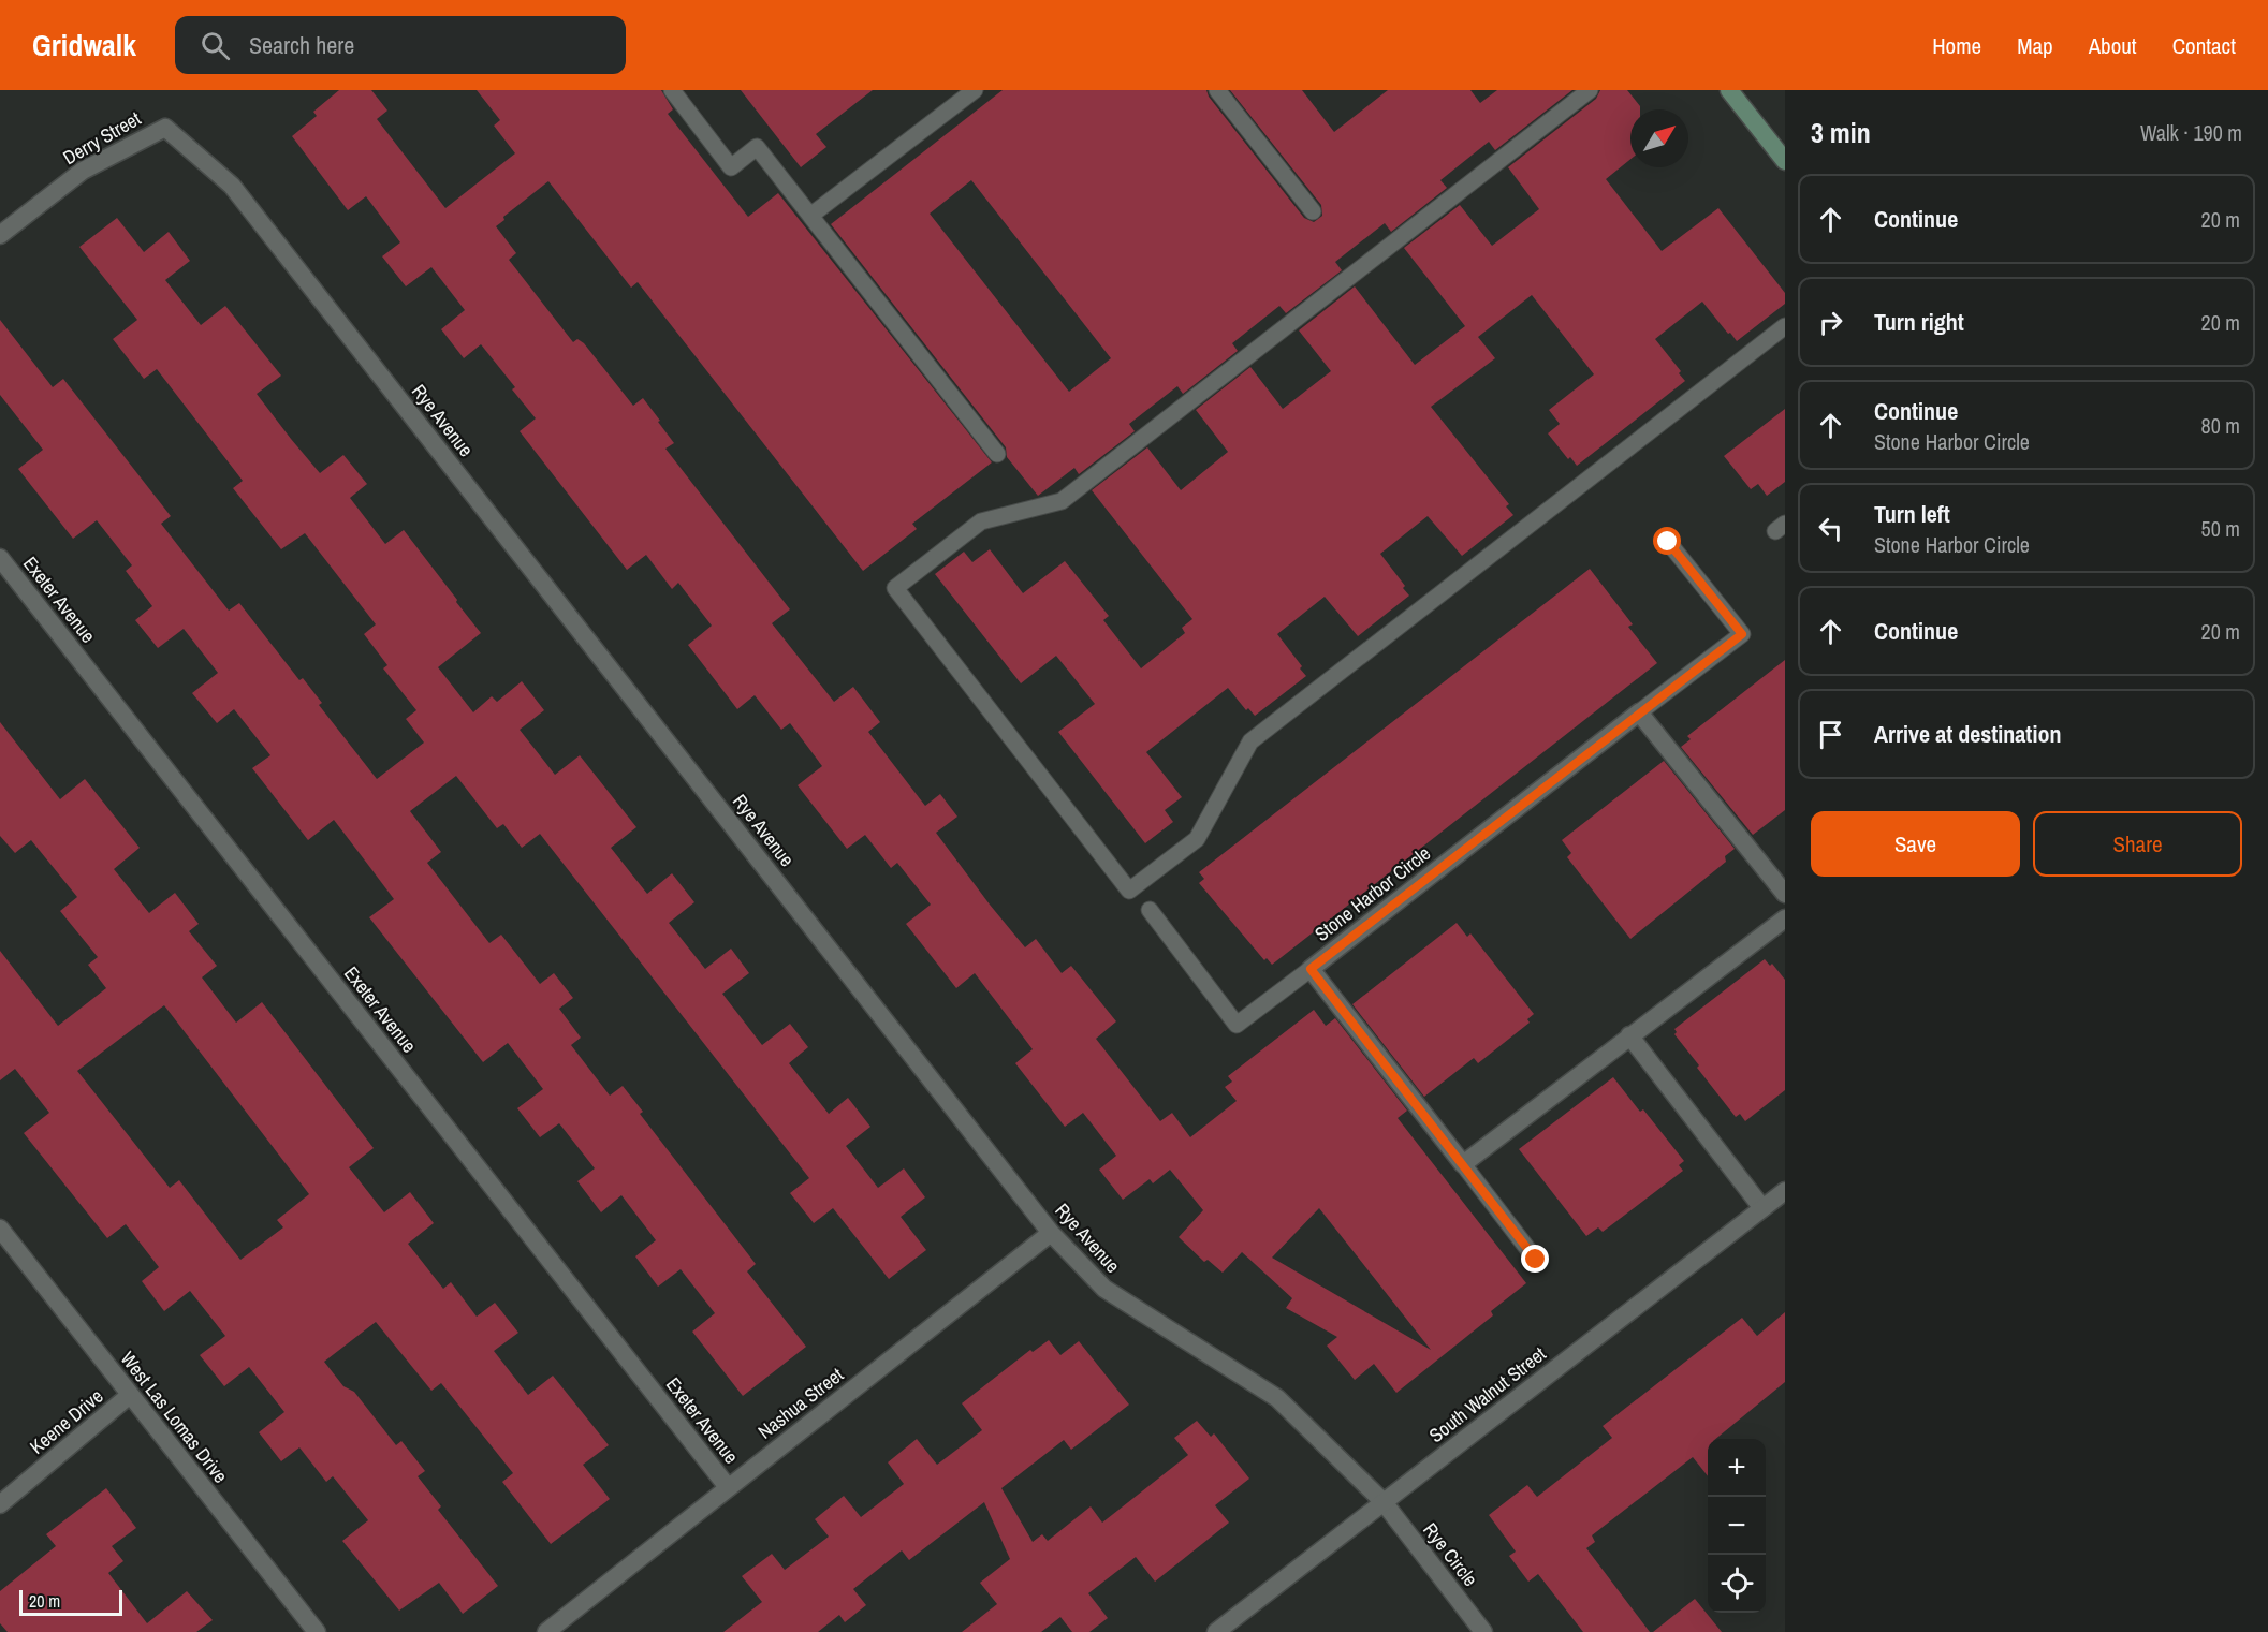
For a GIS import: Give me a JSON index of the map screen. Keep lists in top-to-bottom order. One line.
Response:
{"streets":{"street":["Derry Street","Rye Avenue","Exeter Avenue","Stone Harbor Circle","South Walnut Street","Nashua Street","West Las Lomas Drive","Keene Drive","Rye Circle"]},"crossings":[["Derry Street","Rye Avenue"],["Rye Avenue","South Walnut Street"],["Rye Avenue","Nashua Street"],["Rye Avenue","Rye Circle"],["Exeter Avenue","Nashua Street"],["South Walnut Street","Rye Circle"],["West Las Lomas Drive","Keene Drive"]],"scale_bar":"20 m","north":"top right","page":{"header":"Gridwalk","search":"Search here","nav":["Home","Map","About","Contact"],"heading":["3 min","Walk · 190 m"],"list":[["Continue","20 m"],["Turn right","20 m"],["Continue","Stone Harbor Circle","80 m"],["Turn left","Stone Harbor Circle","50 m"],["Continue","20 m"],"Arrive at destination"],"buttons":["Save","Share"],"map_buttons":["+","−"],"scale":"20 m"}}
